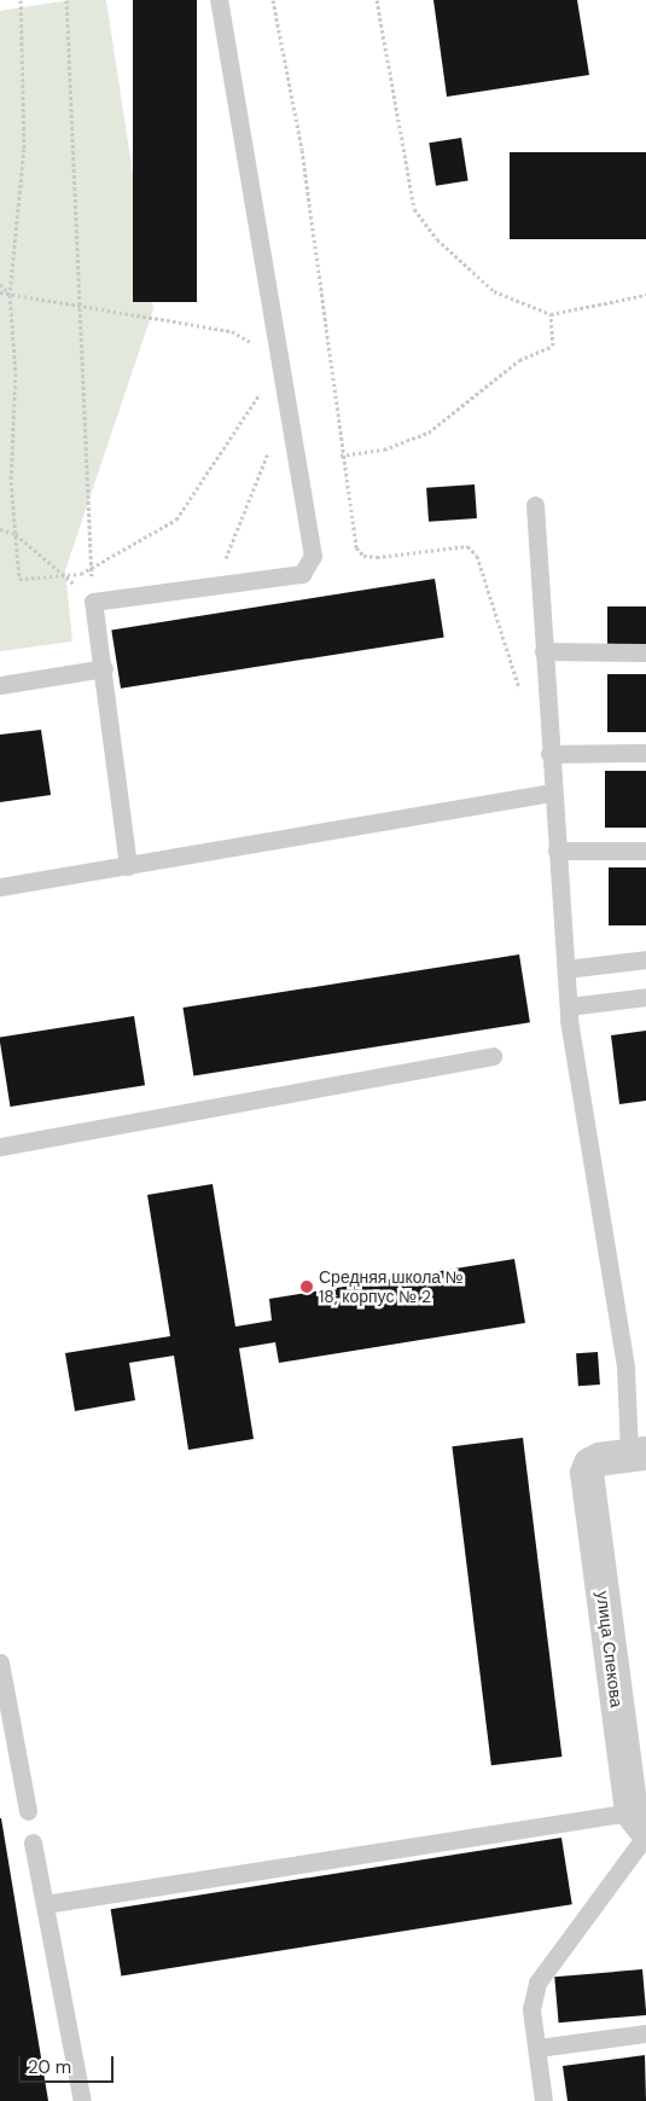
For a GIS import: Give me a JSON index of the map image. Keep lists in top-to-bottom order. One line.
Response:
{"streets":{"street":["улица Спекова"]},"places":["Средняя школа № 18, корпус № 2"],"scale_bar":"20 m"}
